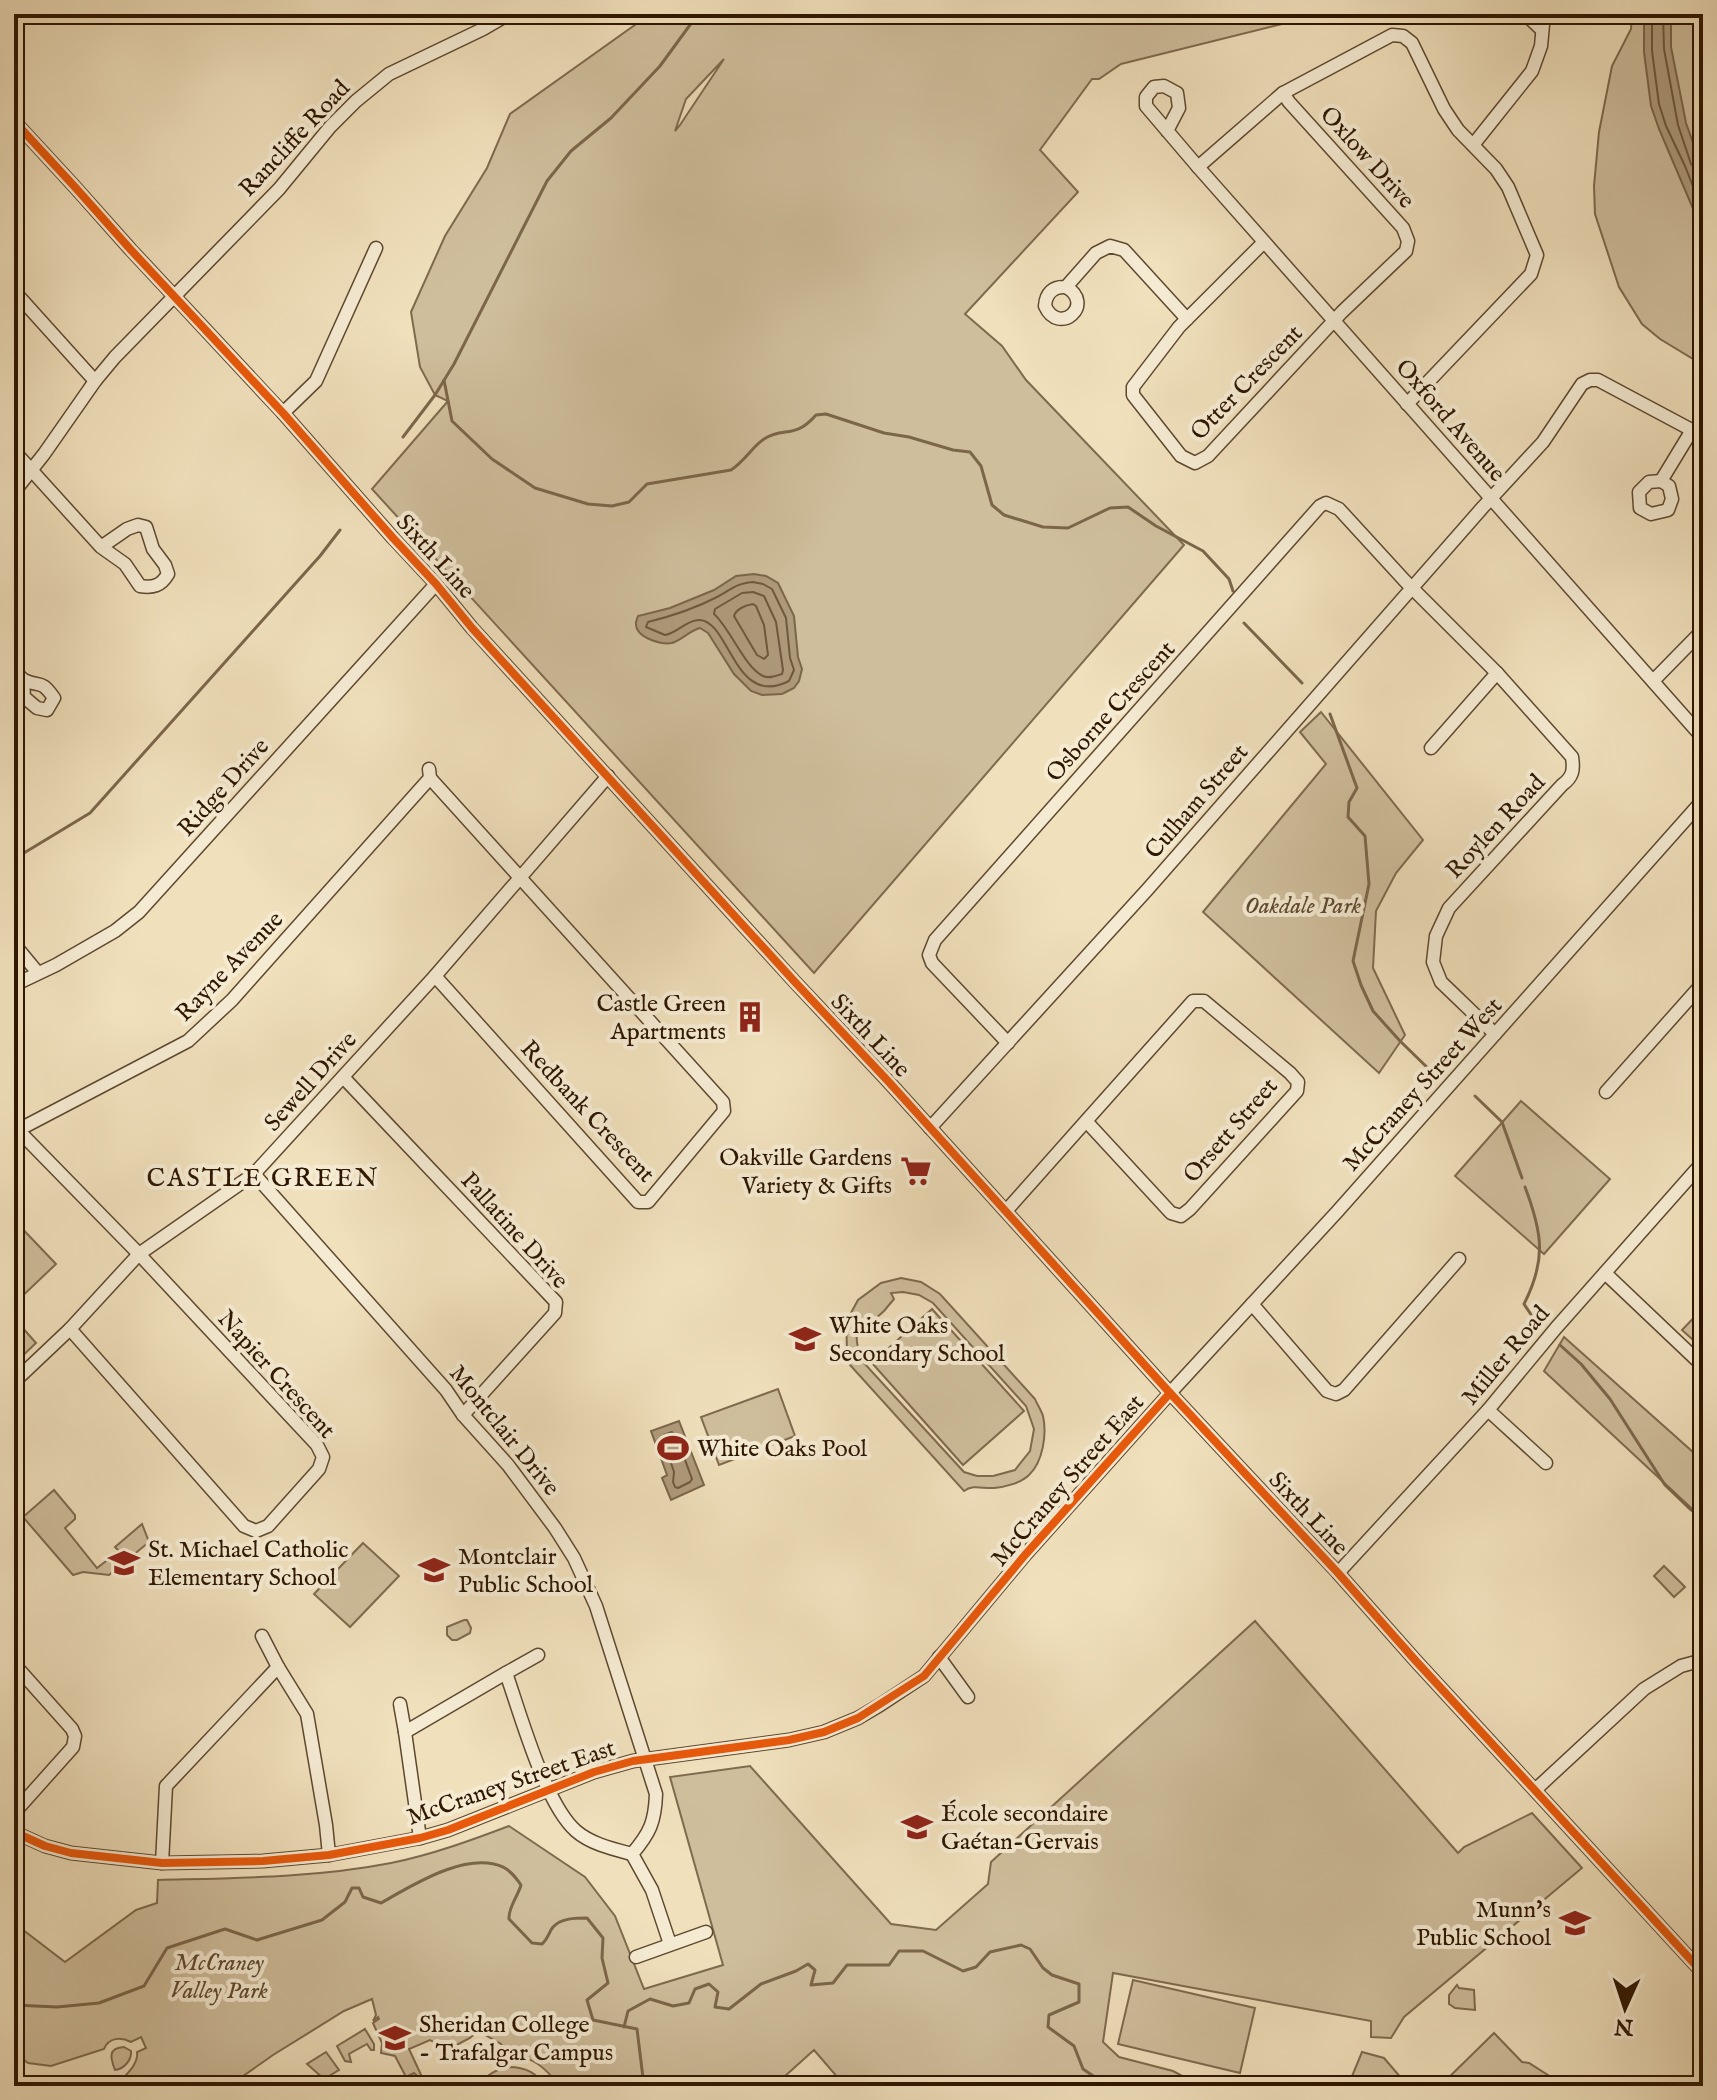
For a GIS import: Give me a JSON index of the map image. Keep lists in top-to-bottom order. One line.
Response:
{"streets":{"street":["Rancliffe Road","Oxlow Drive","Otter Crescent","Oxford Avenue","Sixth Line","Osborne Crescent","Ridge Drive","Culham Street","Roylen Road","Rayne Avenue","Sewell Drive","McCraney Street West","Redbank Crescent","Orsett Street","Pallatine Drive","Miller Road","Napier Crescent","Montclair Drive","McCraney Street East"]},"crossings":[["Rancliffe Road","Sixth Line"],["Oxlow Drive","Otter Crescent"],["Oxlow Drive","Oxford Avenue"],["Otter Crescent","Oxford Avenue"],["Oxford Avenue","Culham Street"],["Sixth Line","Ridge Drive"],["Sixth Line","Culham Street"],["Sixth Line","Sewell Drive"],["Sixth Line","McCraney Street West"],["Sixth Line","Orsett Street"],["Sixth Line","Miller Road"],["Sixth Line","McCraney Street East"],["Osborne Crescent","Culham Street"],["Osborne Crescent","Roylen Road"],["Culham Street","Roylen Road"],["Roylen Road","McCraney Street West"],["Rayne Avenue","Sewell Drive"],["Rayne Avenue","Redbank Crescent"],["Sewell Drive","Redbank Crescent"],["Sewell Drive","Pallatine Drive"],["Sewell Drive","Napier Crescent"],["Sewell Drive","Montclair Drive"],["McCraney Street West","McCraney Street East"],["Pallatine Drive","Montclair Drive"],["Montclair Drive","McCraney Street East"]],"districts":["CASTLE GREEN"],"parks":["Oakdale Park","McCraney Valley Park"],"places":{"building":["Castle Green Apartments"],"supermarket":["Oakville Gardens Variety & Gifts"],"school or university":["White Oaks Secondary School","St. Michael Catholic Elementary School","Montclair Public School","École secondaire Gaétan-Gervais","Munn's Public School","Sheridan College - Trafalgar Campus"],"sports":["White Oaks Pool"]},"north":"bottom"}
